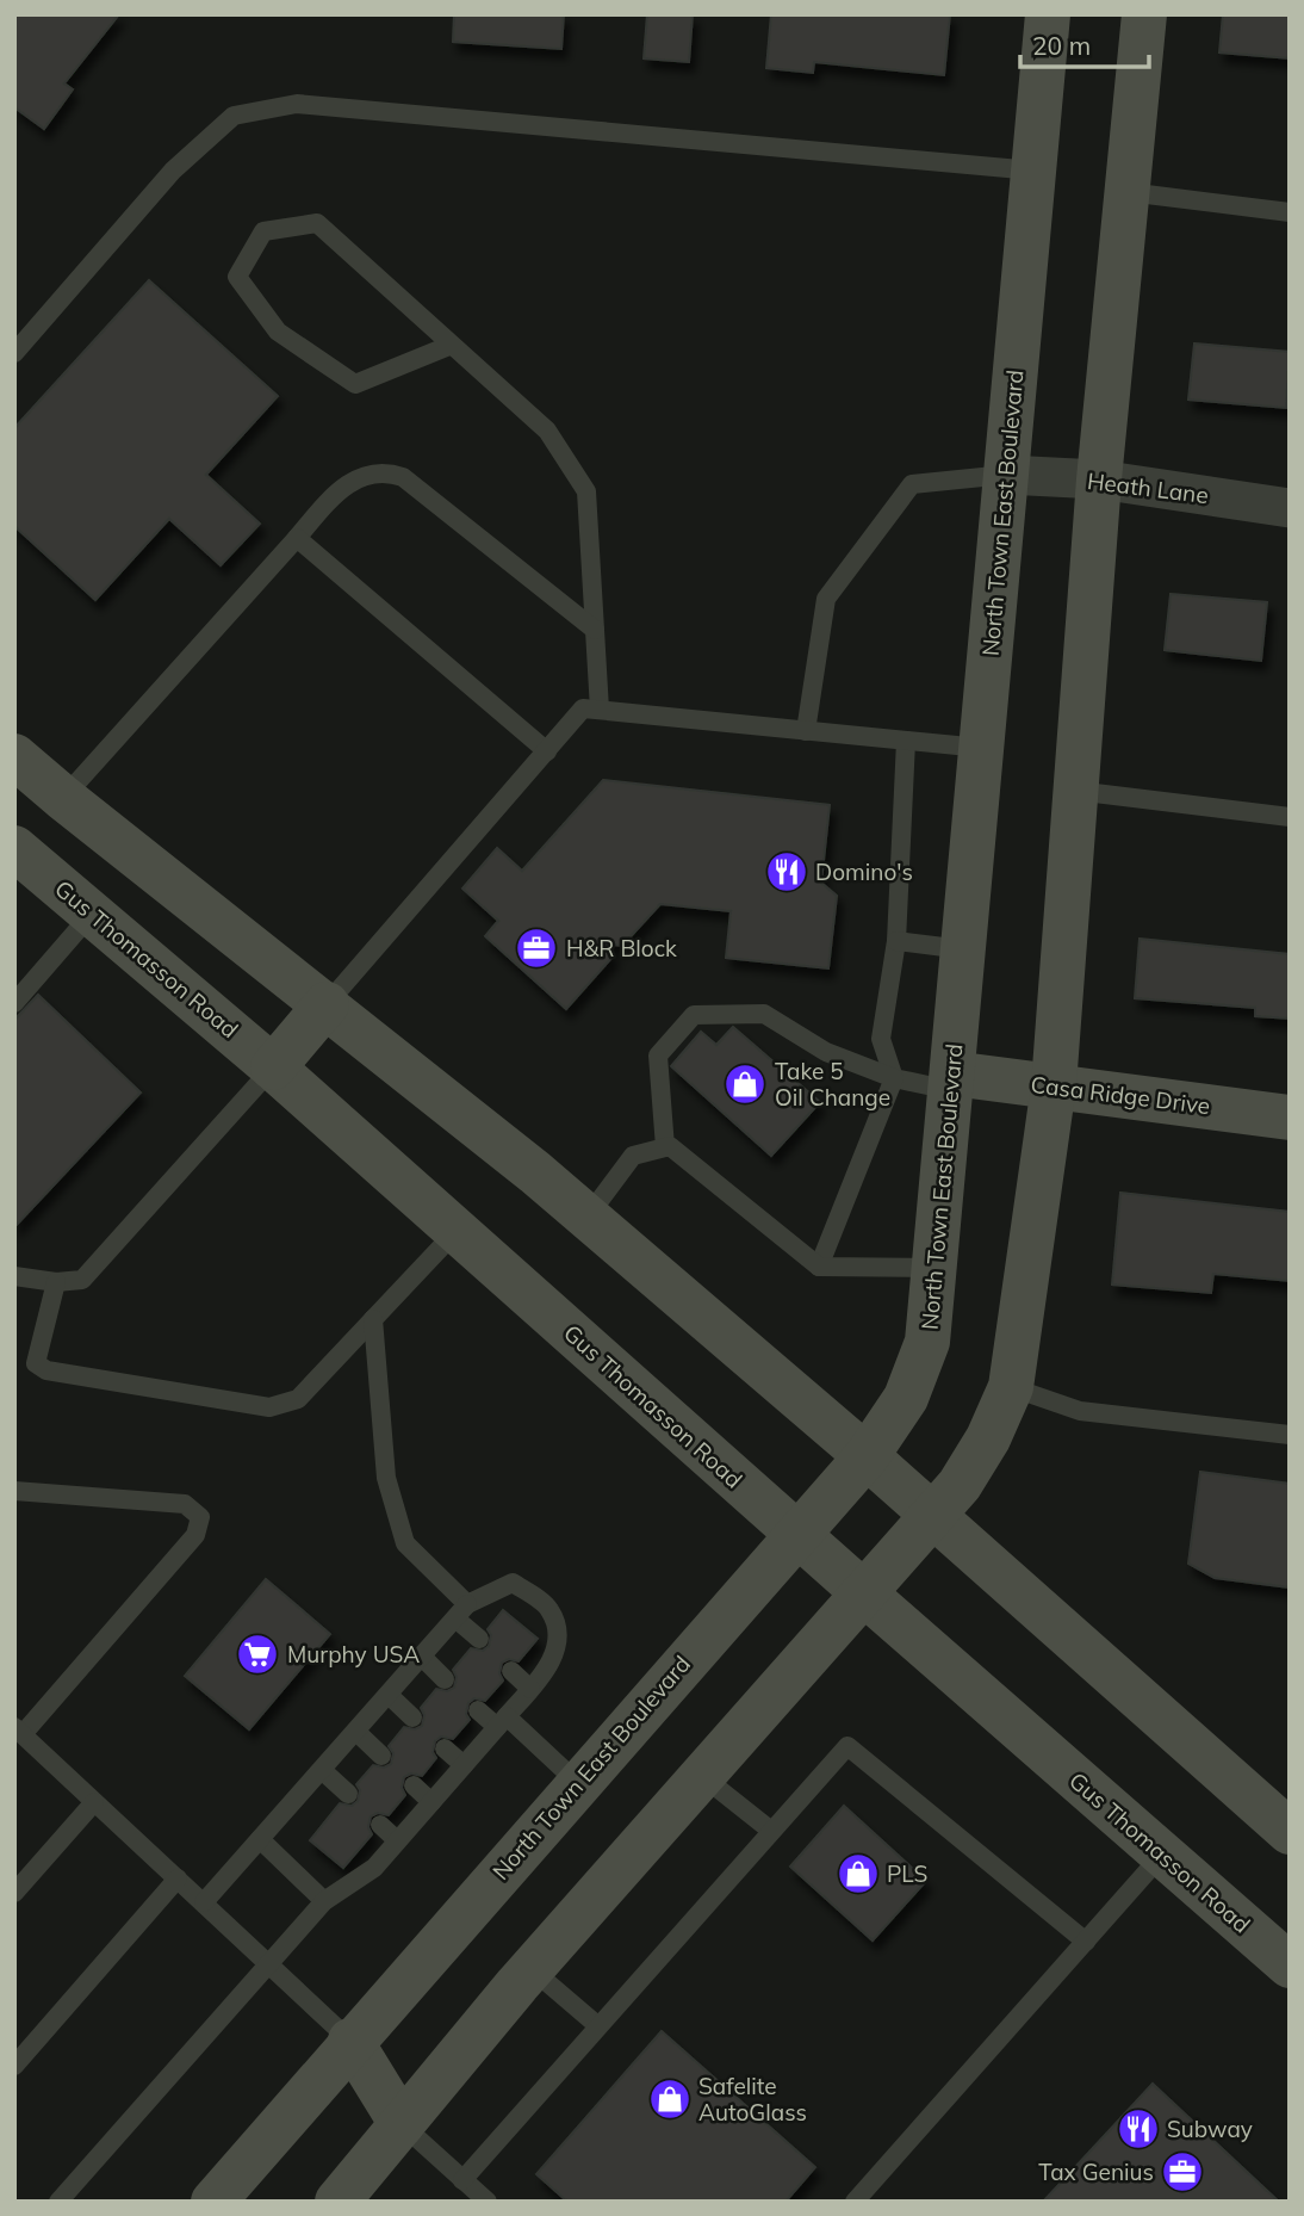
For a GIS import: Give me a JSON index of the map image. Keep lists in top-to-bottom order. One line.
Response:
{"streets":{"main road":["North Town East Boulevard","Gus Thomasson Road","Casa Ridge Drive"],"street":["Heath Lane"]},"crossings":[["Heath Lane","North Town East Boulevard"],["North Town East Boulevard","Gus Thomasson Road"],["North Town East Boulevard","Casa Ridge Drive"]],"places":{"restaurant":["Domino's","Subway"],"office":["H&R Block","Tax Genius"],"shop":["Take 5 Oil Change","PLS","Safelite AutoGlass"],"supermarket":["Murphy USA"]},"scale_bar":"20 m"}
